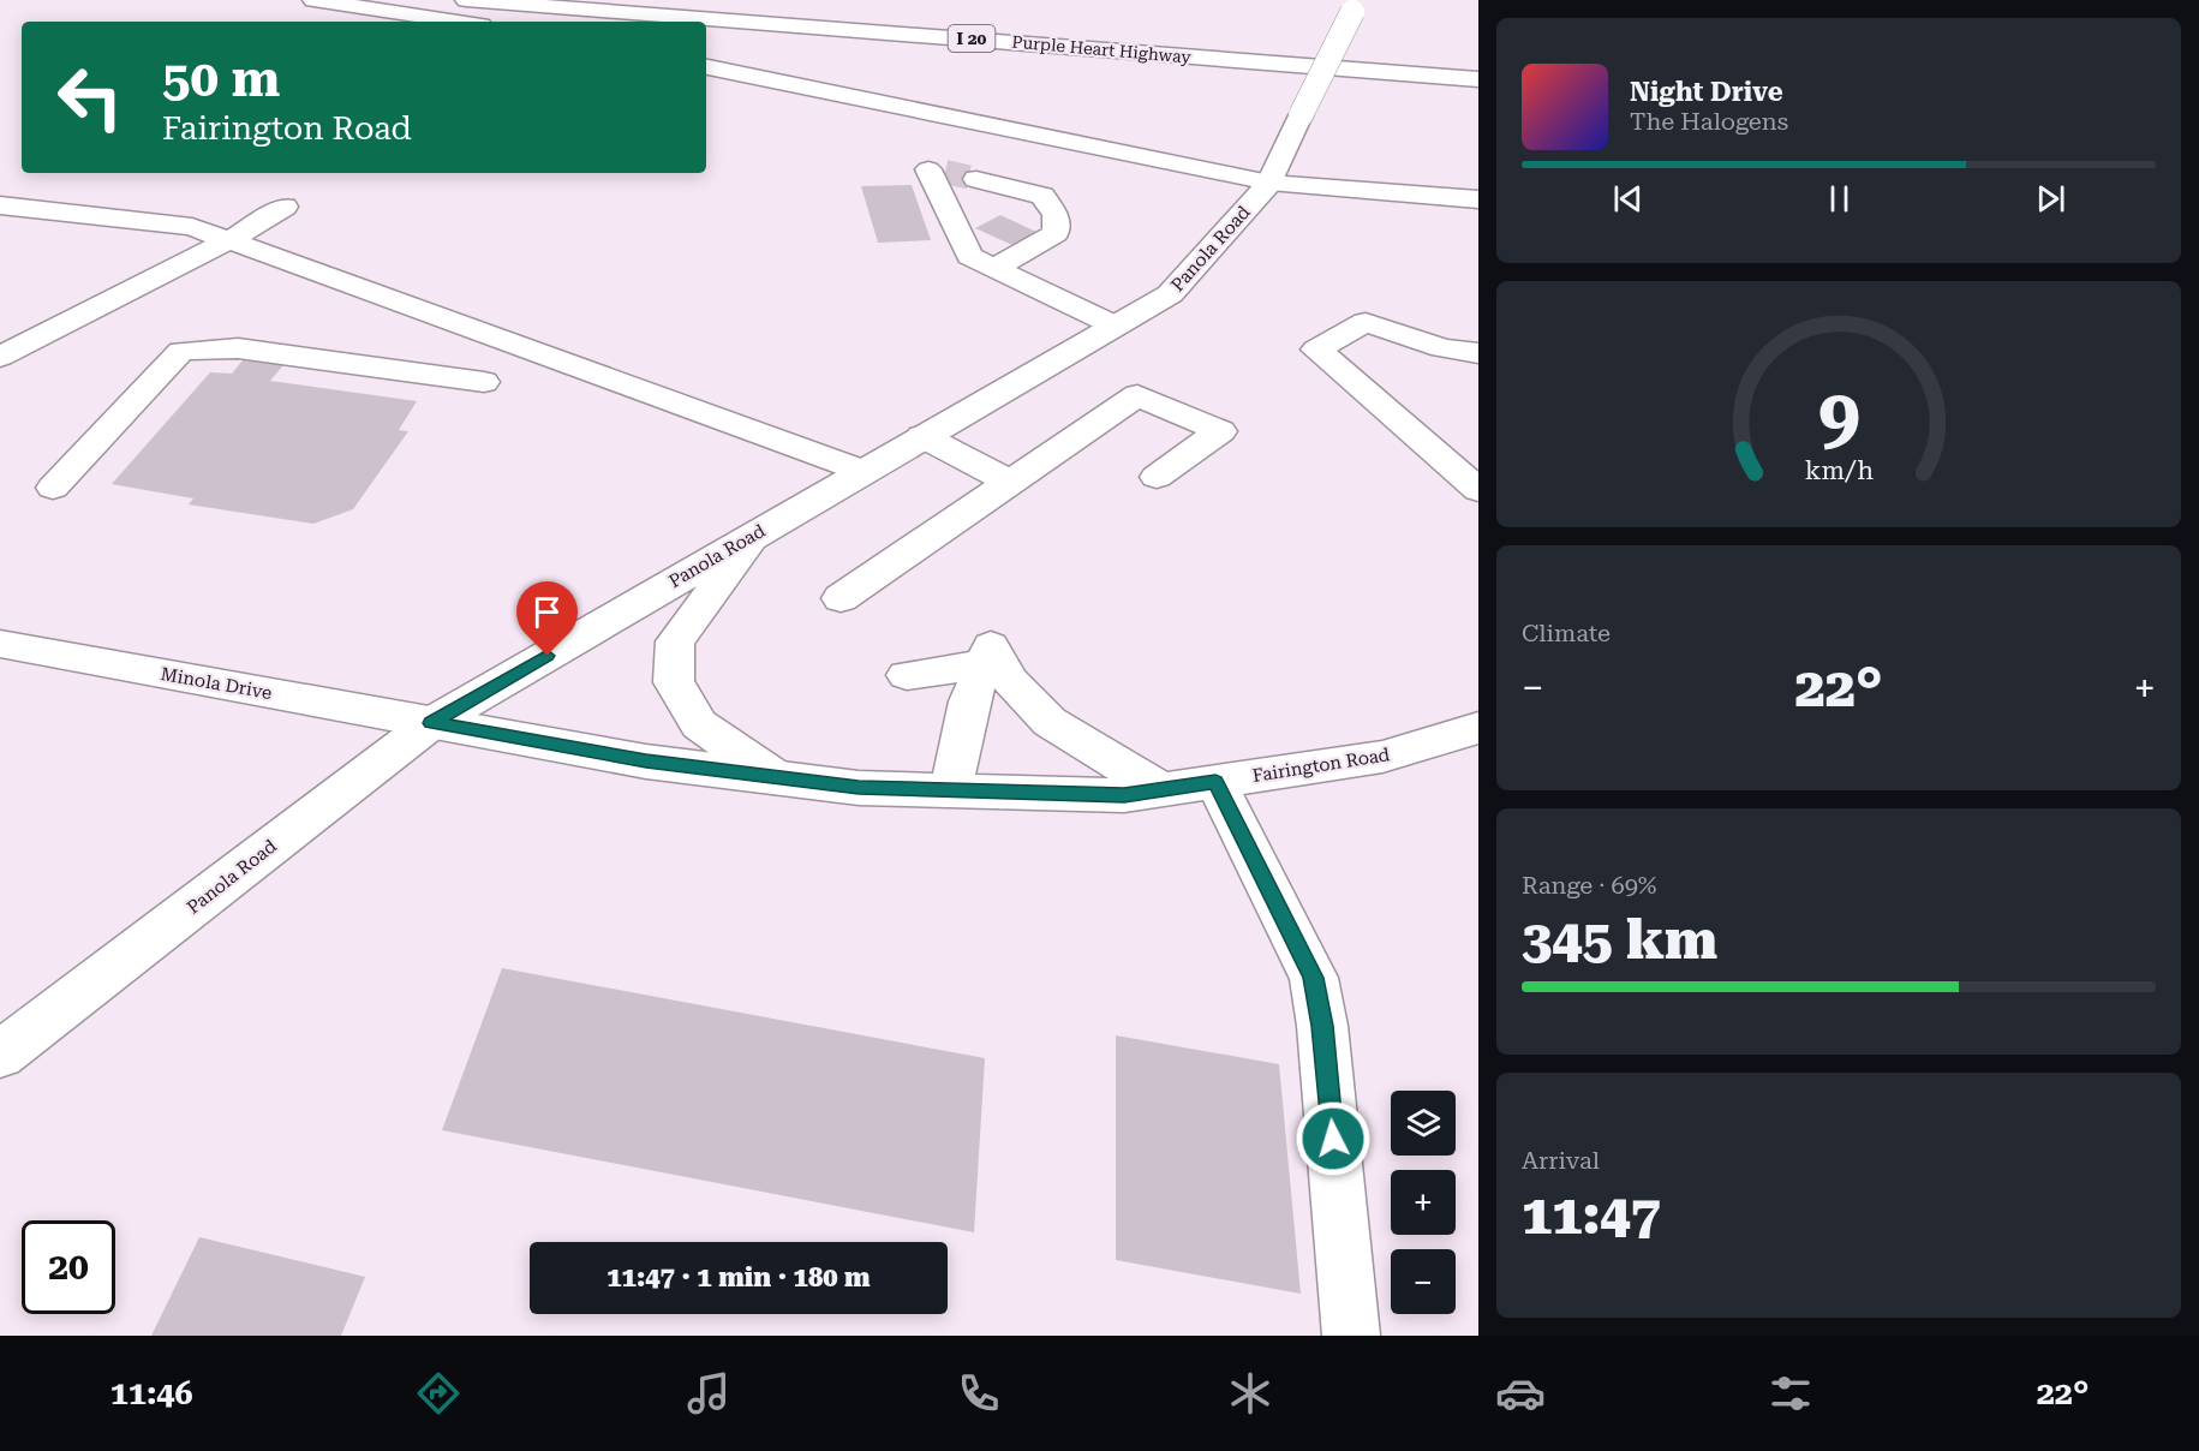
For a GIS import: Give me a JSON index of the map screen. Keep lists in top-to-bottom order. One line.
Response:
{"streets":{"main road":["I 20","Purple Heart Highway","Panola Road","Minola Drive","Fairington Road"]},"crossings":[["Panola Road","Minola Drive"],["Panola Road","Fairington Road"],["Minola Drive","Fairington Road"]],"page":{"turn":["50 m","Fairington Road"],"song":["Night Drive","The Halogens"],"tile":["Climate",["Range · 69%","345 km"],["Arrival","11:47"]],"heat":["−","22°","+"],"map_buttons":["+","−"],"limit":"20","trip":"11:47 · 1 min · 180 m","tabs":["11:46","22°"],"gauge":["9","km/h"]}}
